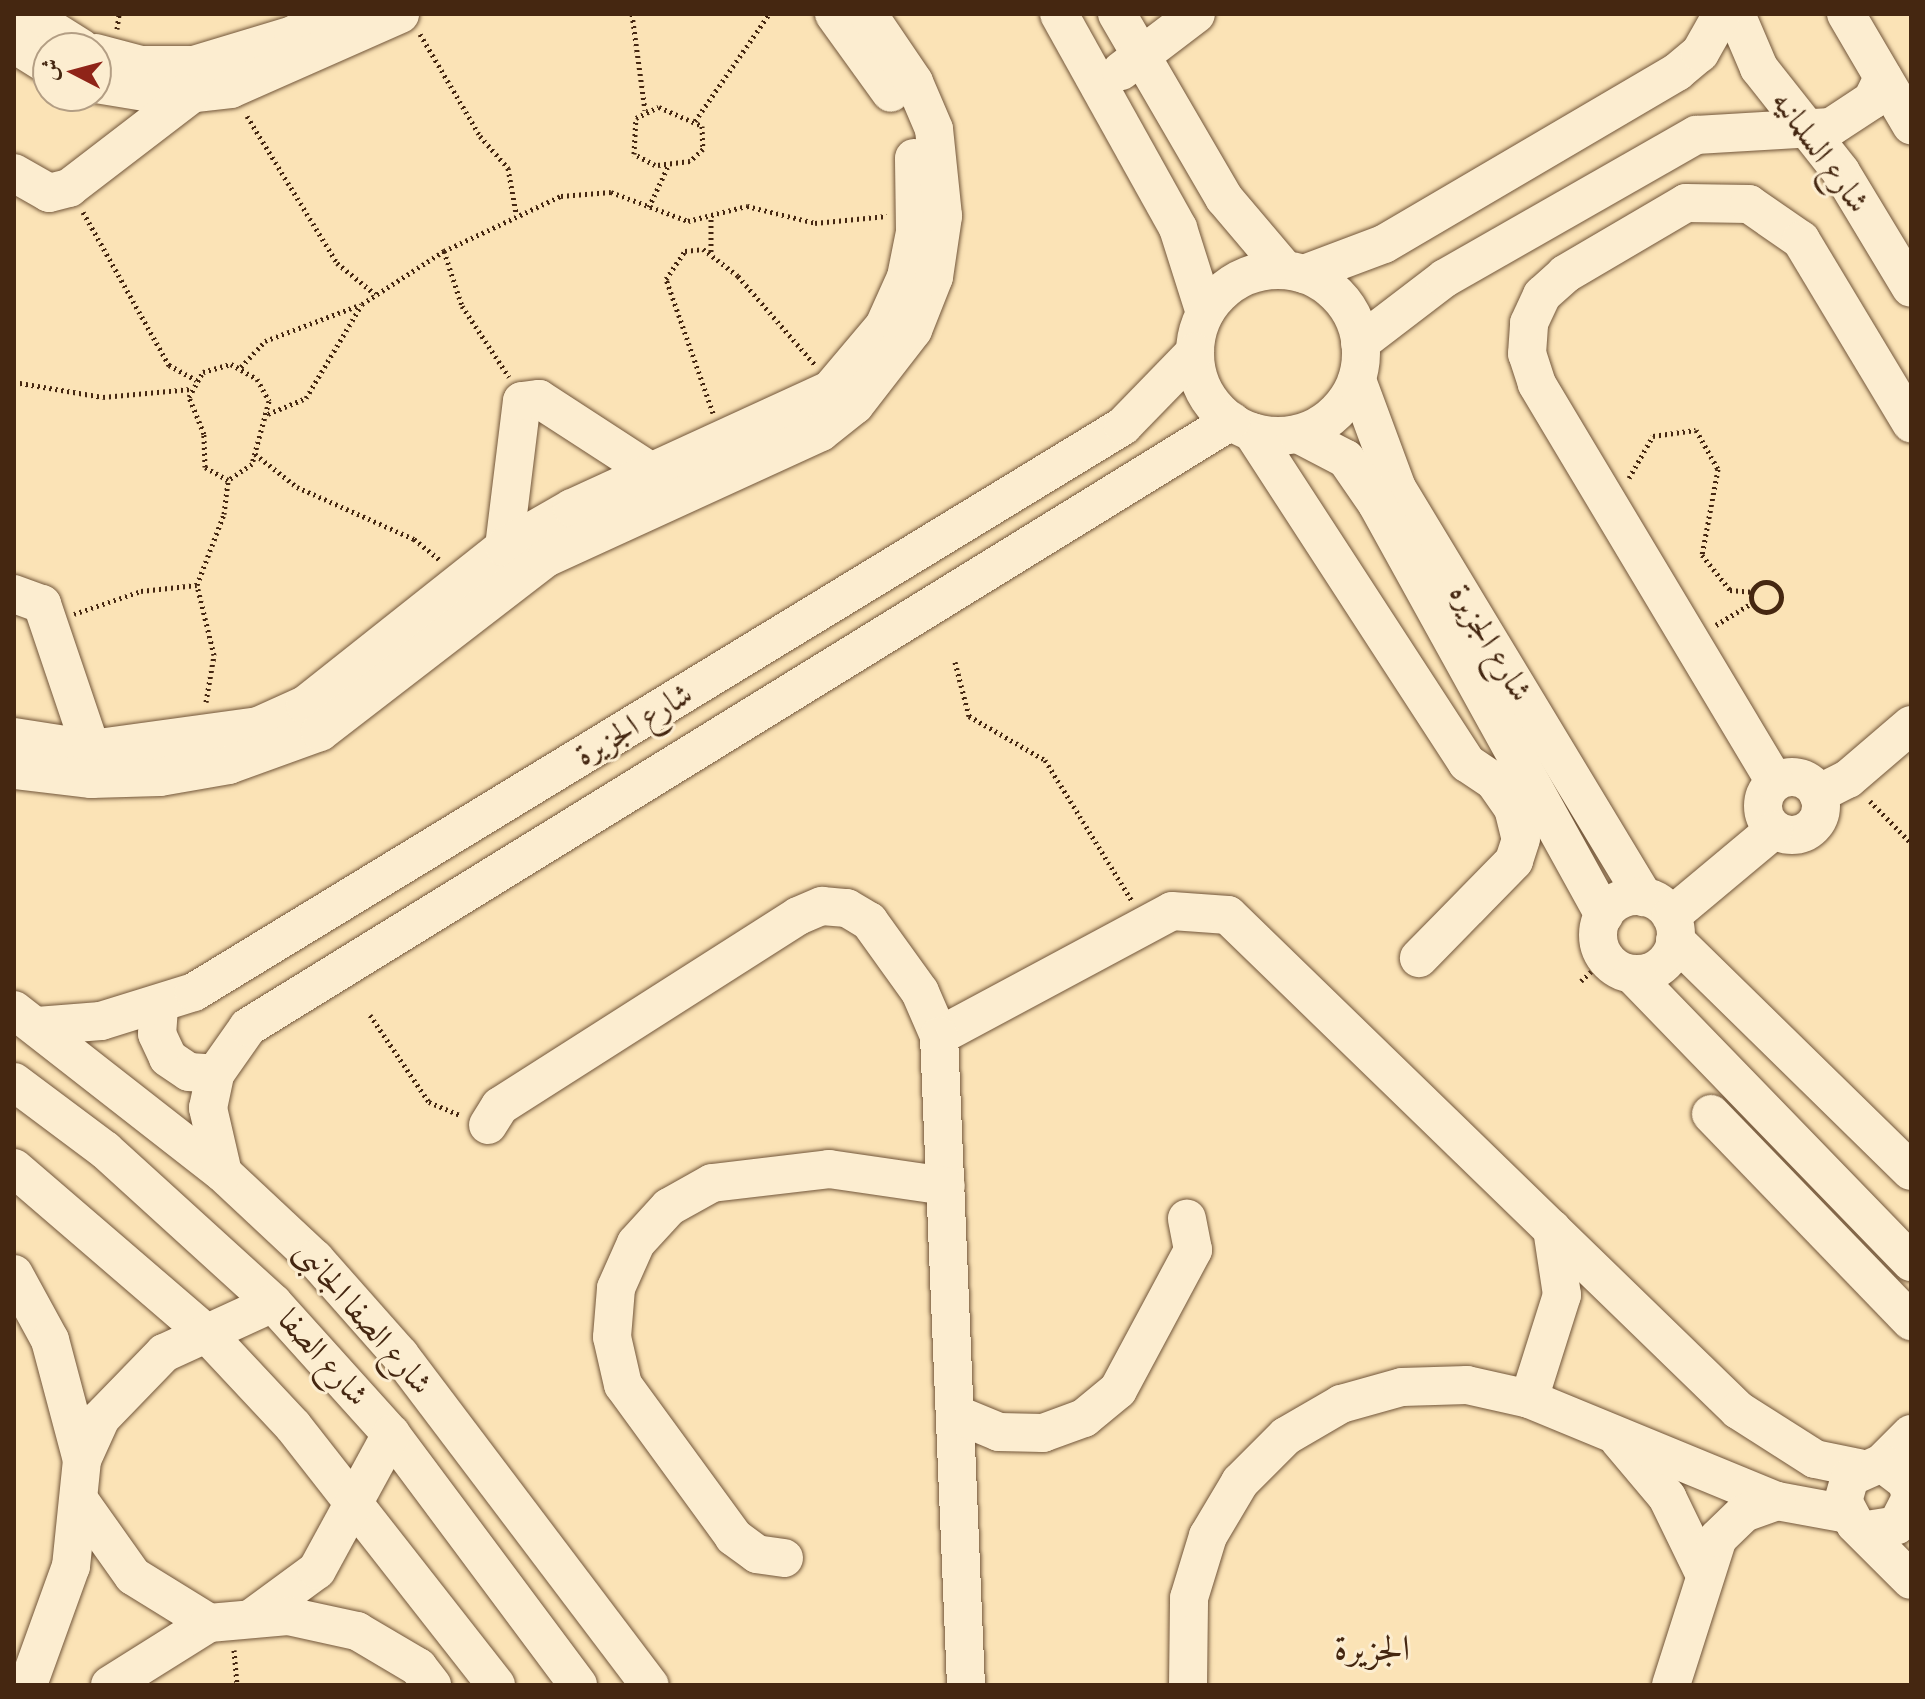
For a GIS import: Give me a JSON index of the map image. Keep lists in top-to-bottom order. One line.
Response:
{"streets":{"street":["شارع السلمانيه","شارع الجزيرة","شارع الصفا الجانبى","شارع الصفا"]},"crossings":[["شارع الجزيرة","شارع الصفا الجانبى"]],"districts":["الجزيرة"],"north":"left"}
